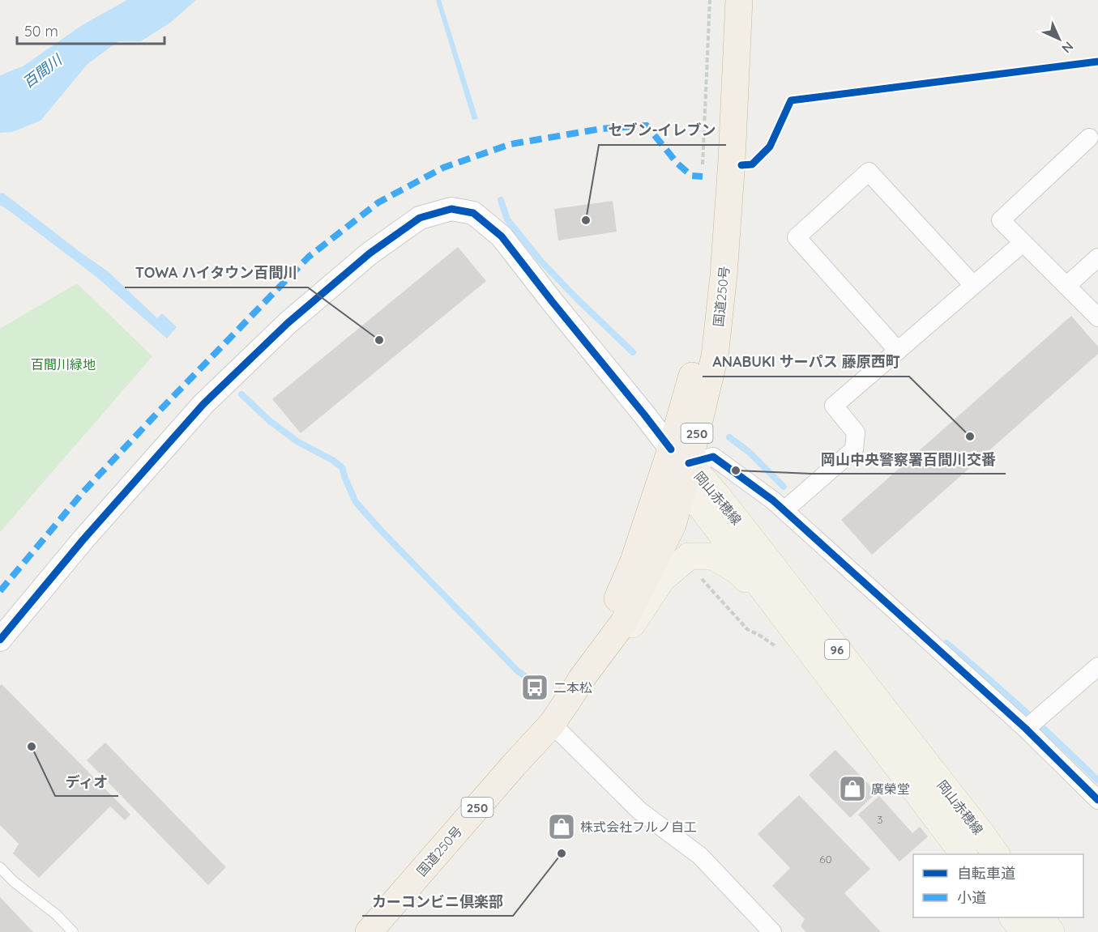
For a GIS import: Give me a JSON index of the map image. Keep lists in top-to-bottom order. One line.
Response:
{"streets":{"highway":["国道250号","250"],"main road":["岡山赤穂線","96"]},"crossings":[["国道250号","岡山赤穂線"]],"water":["百間川"],"parks":["百間川緑地"],"places":{"other":["セブン-イレブン","TOWA ハイタウン百間川","ANABUKI サーパス 藤原西町","岡山中央警察署百間川交番","ディオ","カーコンビニ倶楽部"],"bus stop":["二本松"],"shop":["廣榮堂","株式会社フルノ自工"]},"house_numbers":["3","60"],"legend":["自転車道","小道"],"scale_bar":"50 m","north":"bottom right"}
